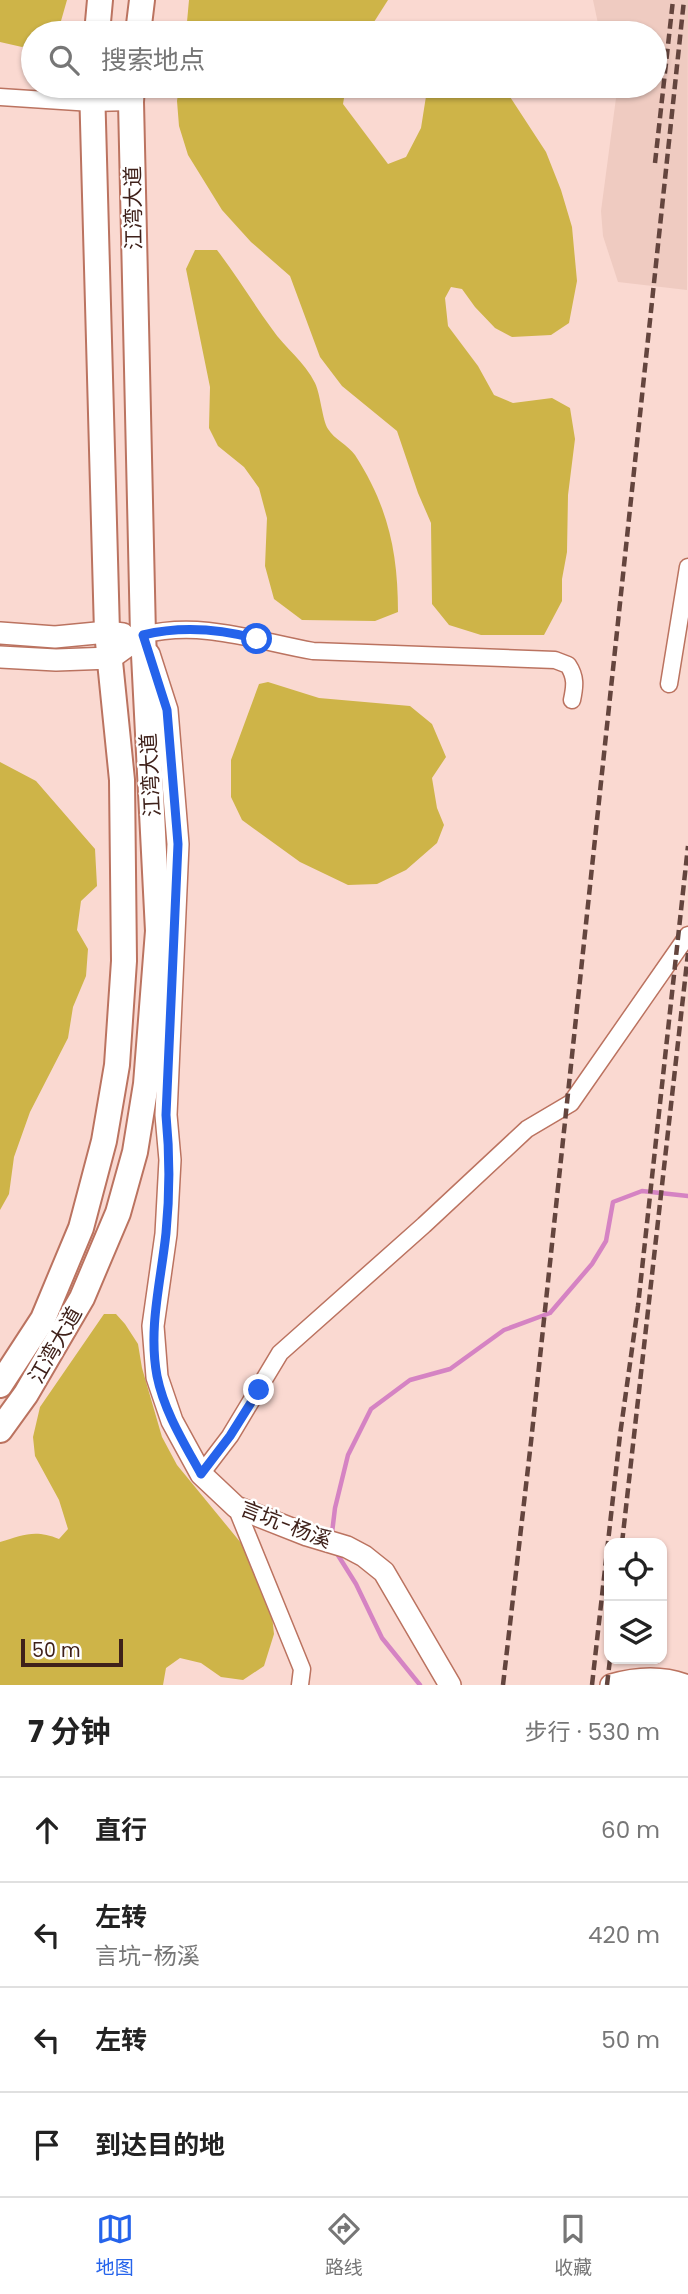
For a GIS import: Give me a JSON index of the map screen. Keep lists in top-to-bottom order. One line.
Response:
{"streets":{"highway":["江湾大道"],"main road":["言坑-杨溪"]},"crossings":[["江湾大道","言坑-杨溪"]],"scale_bar":"50 m","page":{"search":"搜索地点","scale":"50 m","heading":["7 分钟","步行 · 530 m"],"list":[["直行","60 m"],["左转","言坑-杨溪","420 m"],["左转","50 m"],"到达目的地"],"nav":["地图","路线","收藏"]}}
